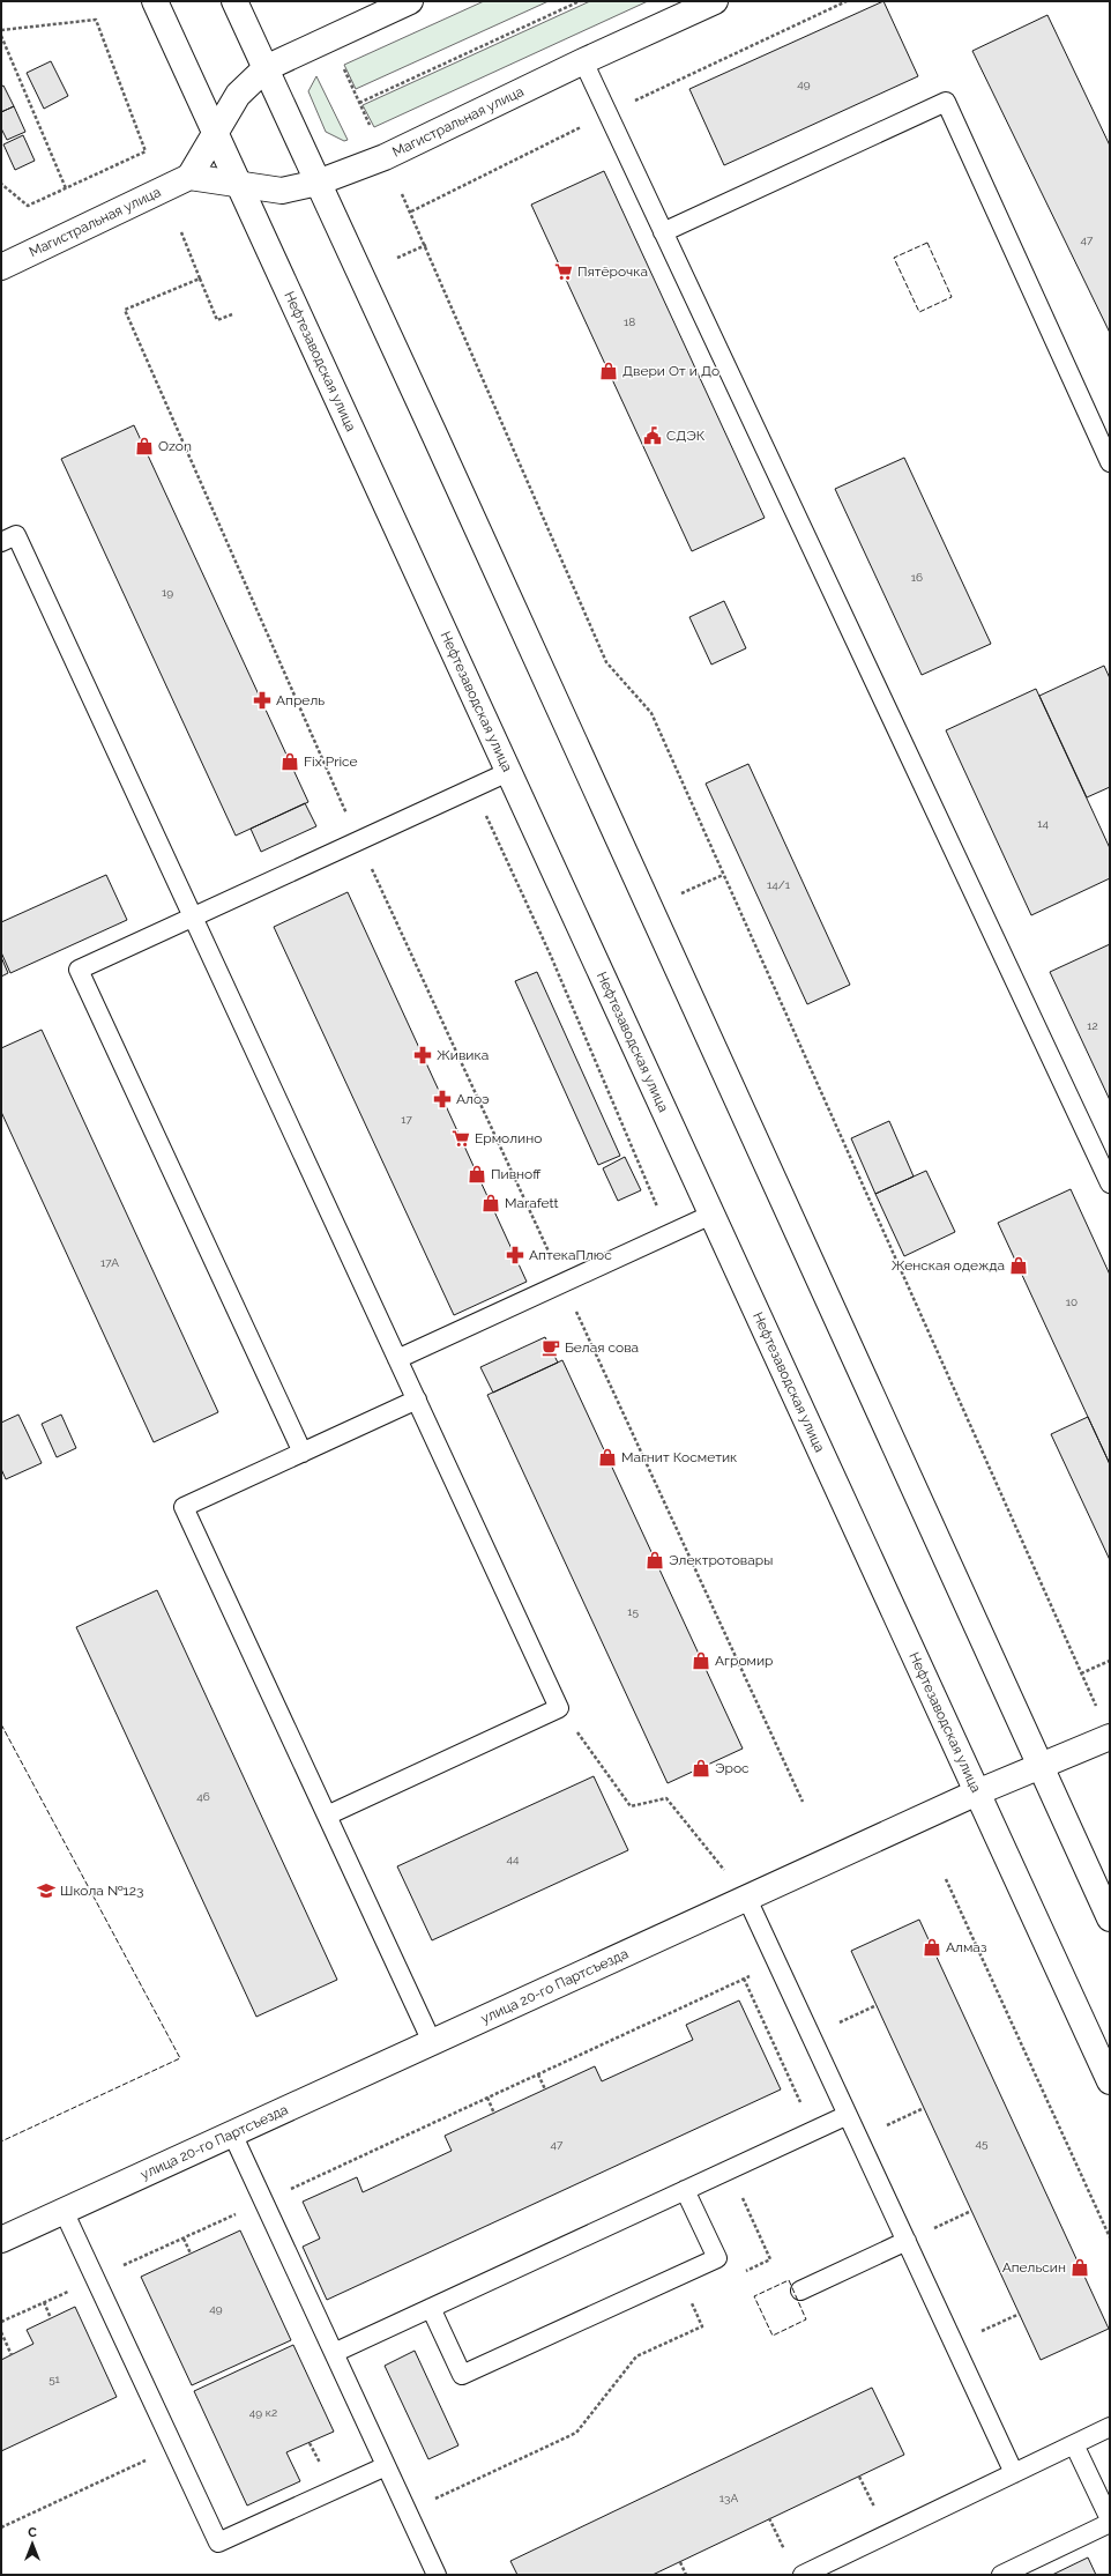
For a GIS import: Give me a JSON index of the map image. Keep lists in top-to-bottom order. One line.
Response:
{"streets":{"main road":["Магистральная улица","Нефтезаводская улица","улица 20-го Партсъезда"]},"crossings":[["Магистральная улица","Нефтезаводская улица"],["Нефтезаводская улица","улица 20-го Партсъезда"]],"places":{"supermarket":["Пятёрочка","Ермолино"],"shop":["Двери От и До","Ozon","Fix Price","Пивнoff","Marafett","Женская одежда","Магнит Косметик","Электротовары","Агромир","Эрос","Алмаз","Апельсин"],"public building":["СДЭК"],"pharmacy":["Апрель","Живика","Алоэ","АптекаПлюс"],"cafe":["Белая сова"],"school or university":["Школа №123"]},"house_numbers":["49","47","18","16","19","14","14/1","12","17","17А","10","15","46","44","45","47","49","51","49 к2","13А"],"north":"top"}
